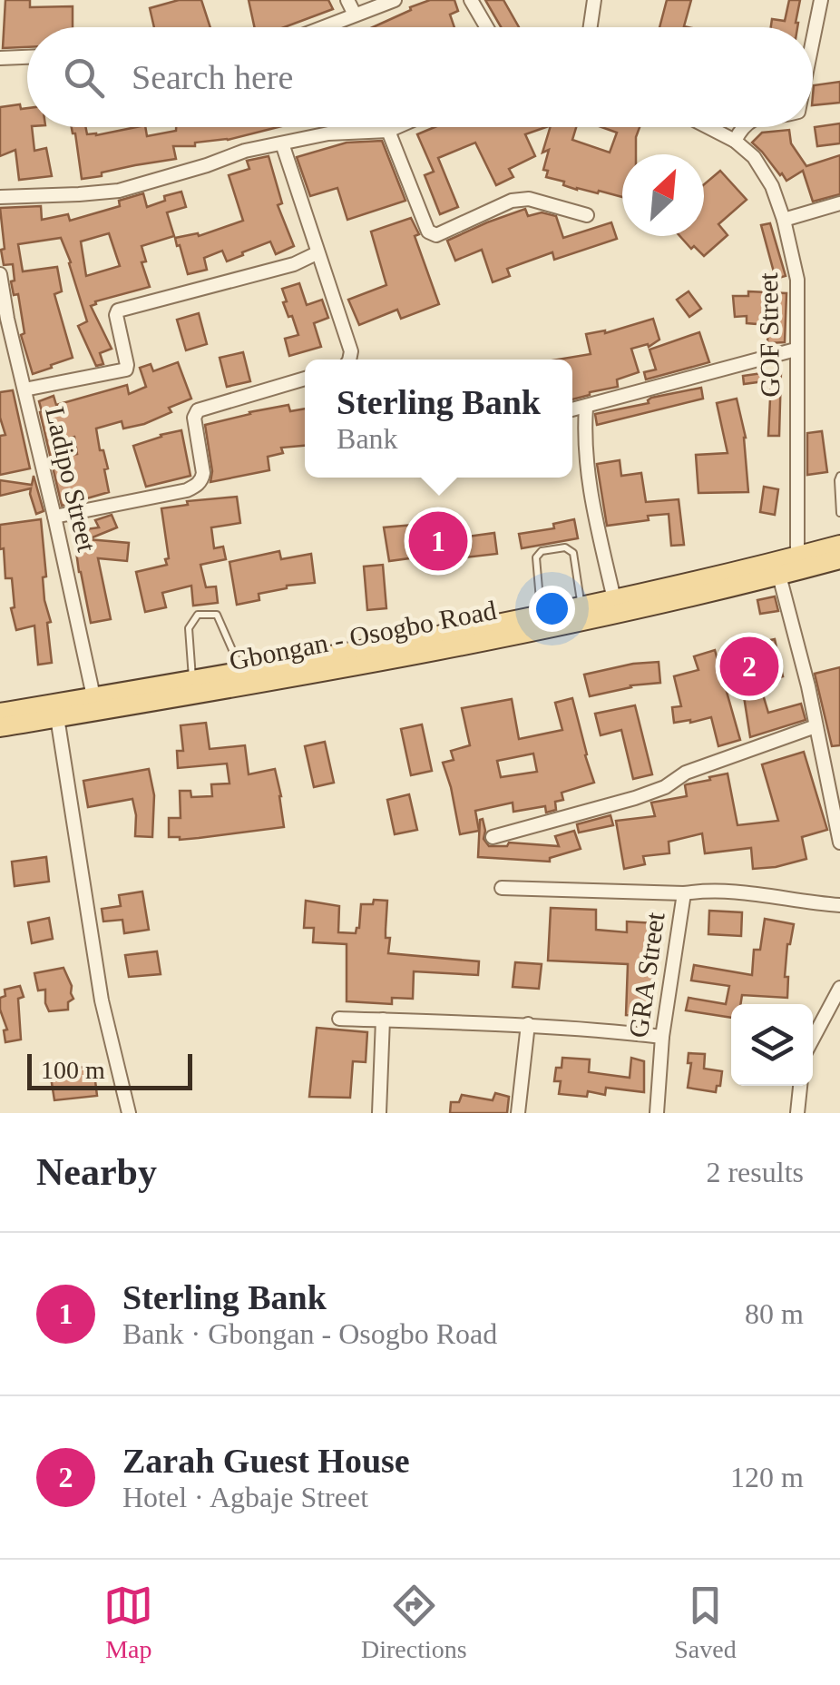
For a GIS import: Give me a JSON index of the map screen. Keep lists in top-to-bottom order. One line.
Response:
{"streets":{"main road":["Gbongan - Osogbo Road"],"street":["GOF Street","Ladipo Street","GRA Street"]},"crossings":[["GOF Street","Gbongan - Osogbo Road"],["Ladipo Street","Gbongan - Osogbo Road"]],"scale_bar":"100 m","north":"top right","page":{"search":"Search here","popup":["Sterling Bank","Bank"],"pins":["1","2"],"scale":"100 m","heading":["Nearby","2 results"],"list":[{"mark":"1","name":"Sterling Bank","note":"Bank · Gbongan - Osogbo Road","value":"80 m"},{"mark":"2","name":"Zarah Guest House","note":"Hotel · Agbaje Street","value":"120 m"}],"nav":["Map","Directions","Saved"]}}
